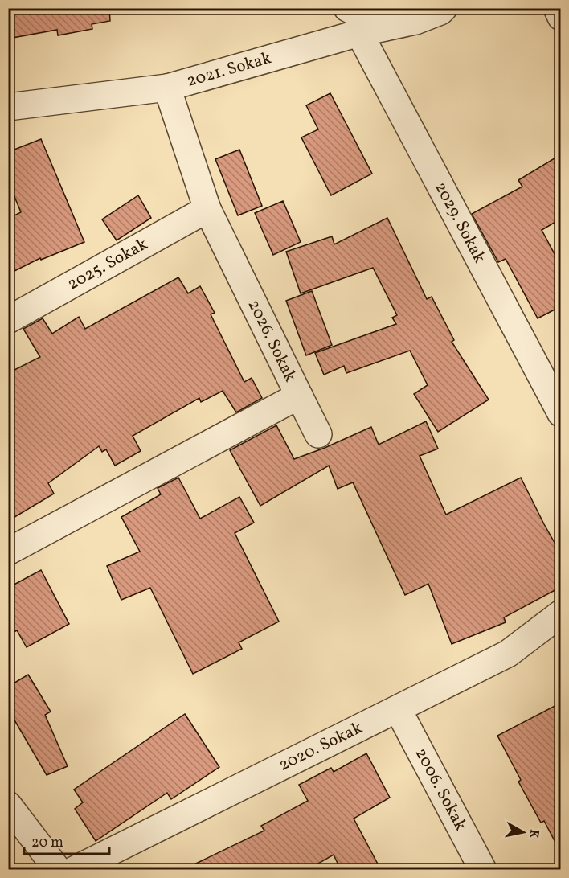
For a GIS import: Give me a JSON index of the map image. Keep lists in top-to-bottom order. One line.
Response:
{"streets":{"street":["2021. Sokak","2029. Sokak","2025. Sokak","2026. Sokak","2020. Sokak","2006. Sokak"]},"crossings":[["2021. Sokak","2029. Sokak"],["2021. Sokak","2026. Sokak"],["2025. Sokak","2026. Sokak"],["2020. Sokak","2006. Sokak"]],"scale_bar":"20 m","north":"right"}
